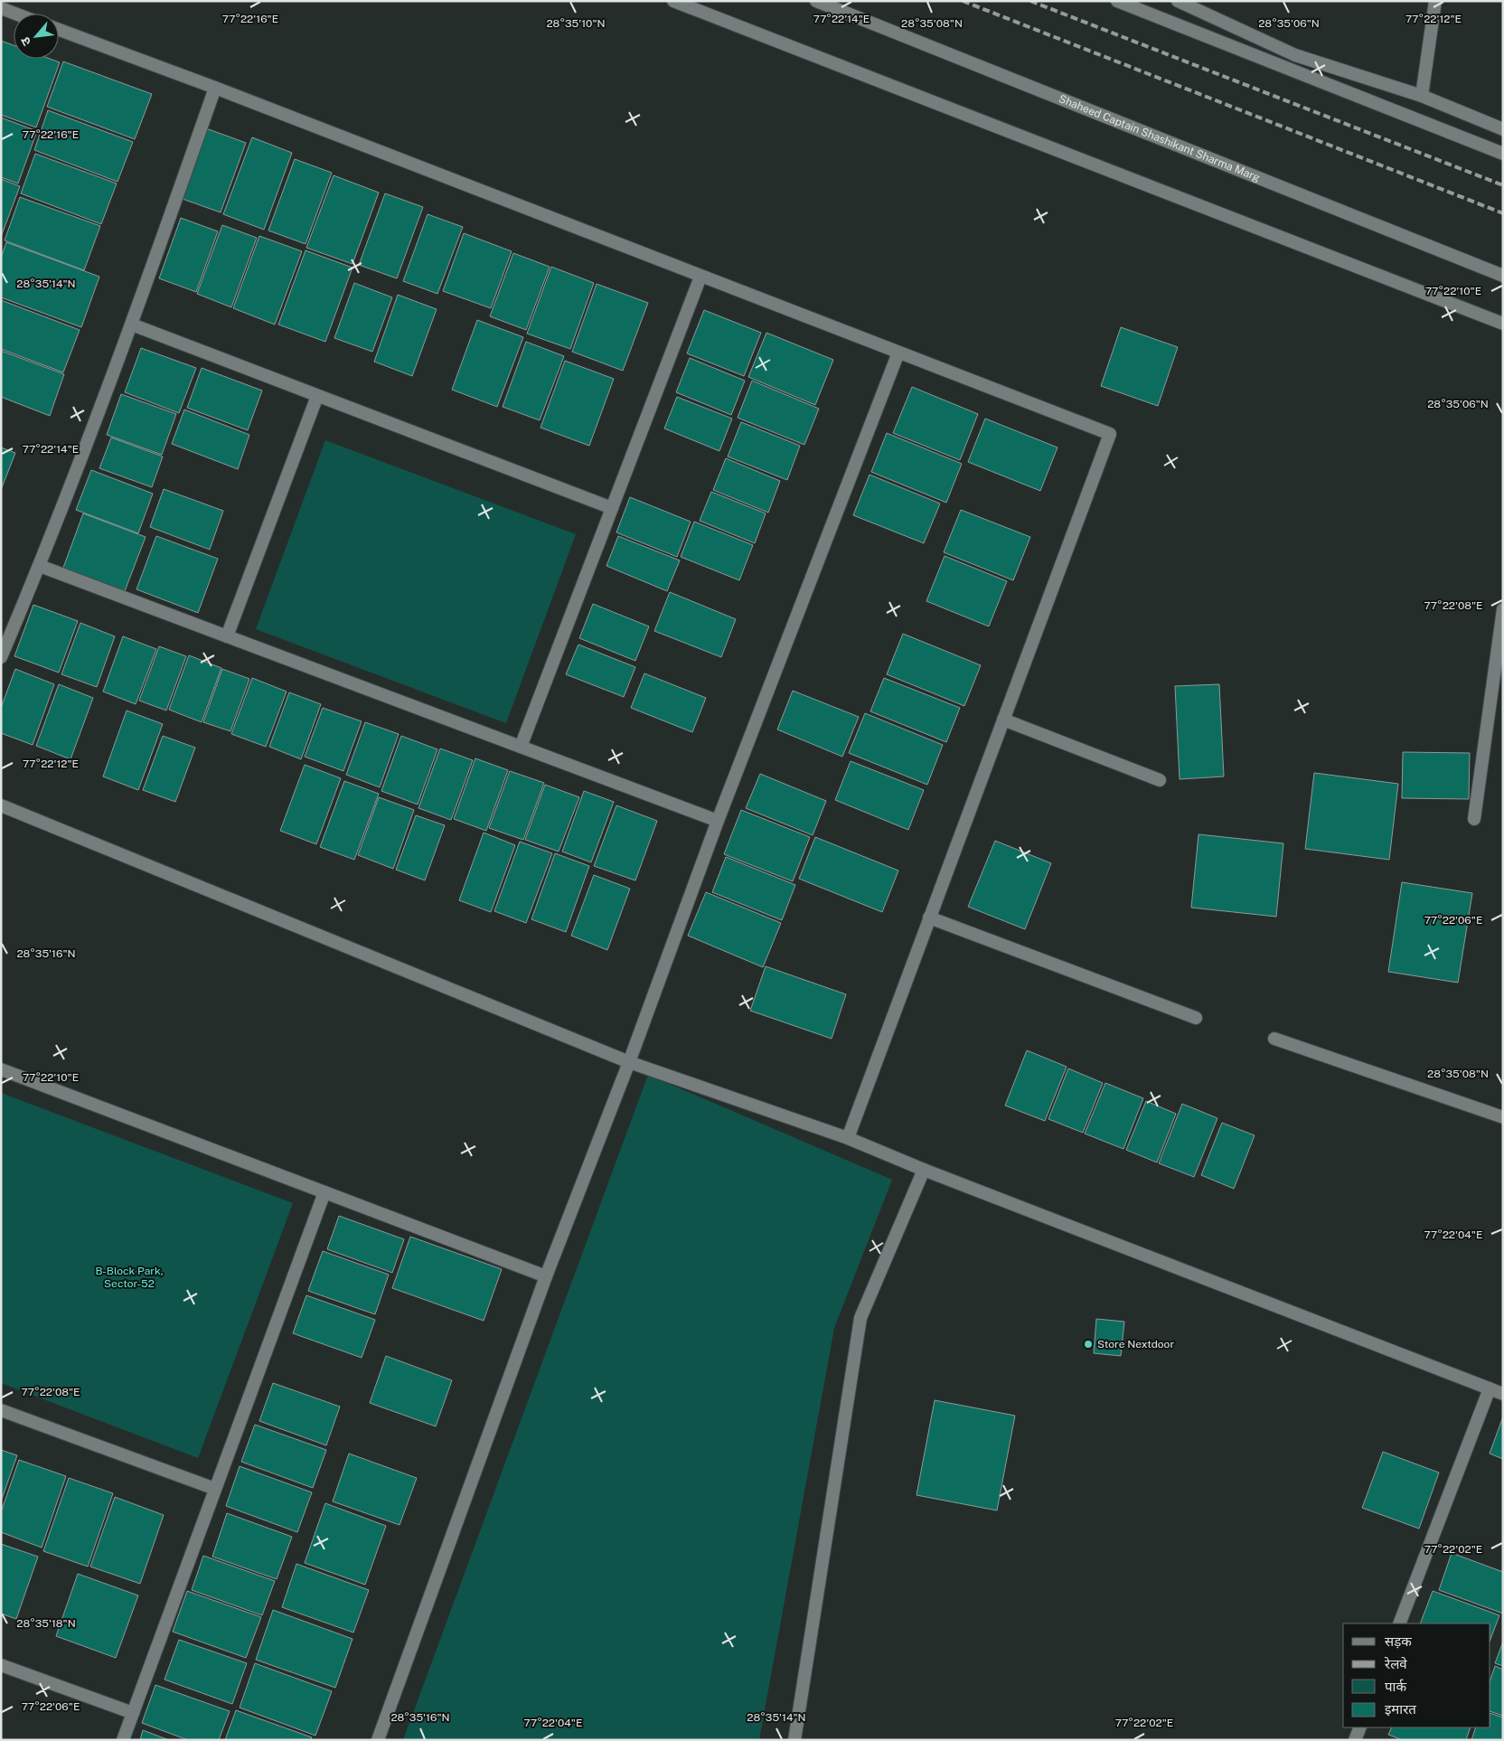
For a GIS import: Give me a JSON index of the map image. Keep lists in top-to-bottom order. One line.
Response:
{"streets":{"street":["Shaheed Captain Shashikant Sharma Marg"]},"parks":["B-Block Park, Sector-52"],"places":["Store Nextdoor"],"legend":["सड़क","रेलवे","पार्क","इमारत"],"north":"bottom left","coordinates":["77°22'16\"E","77°22'14\"E","77°22'12\"E","28°35'10\"N","28°35'08\"N","28°35'06\"N","28°35'14\"N","77°22'10\"E","77°22'08\"E","77°22'06\"E","28°35'16\"N","77°22'04\"E","77°22'02\"E","28°35'18\"N"]}
